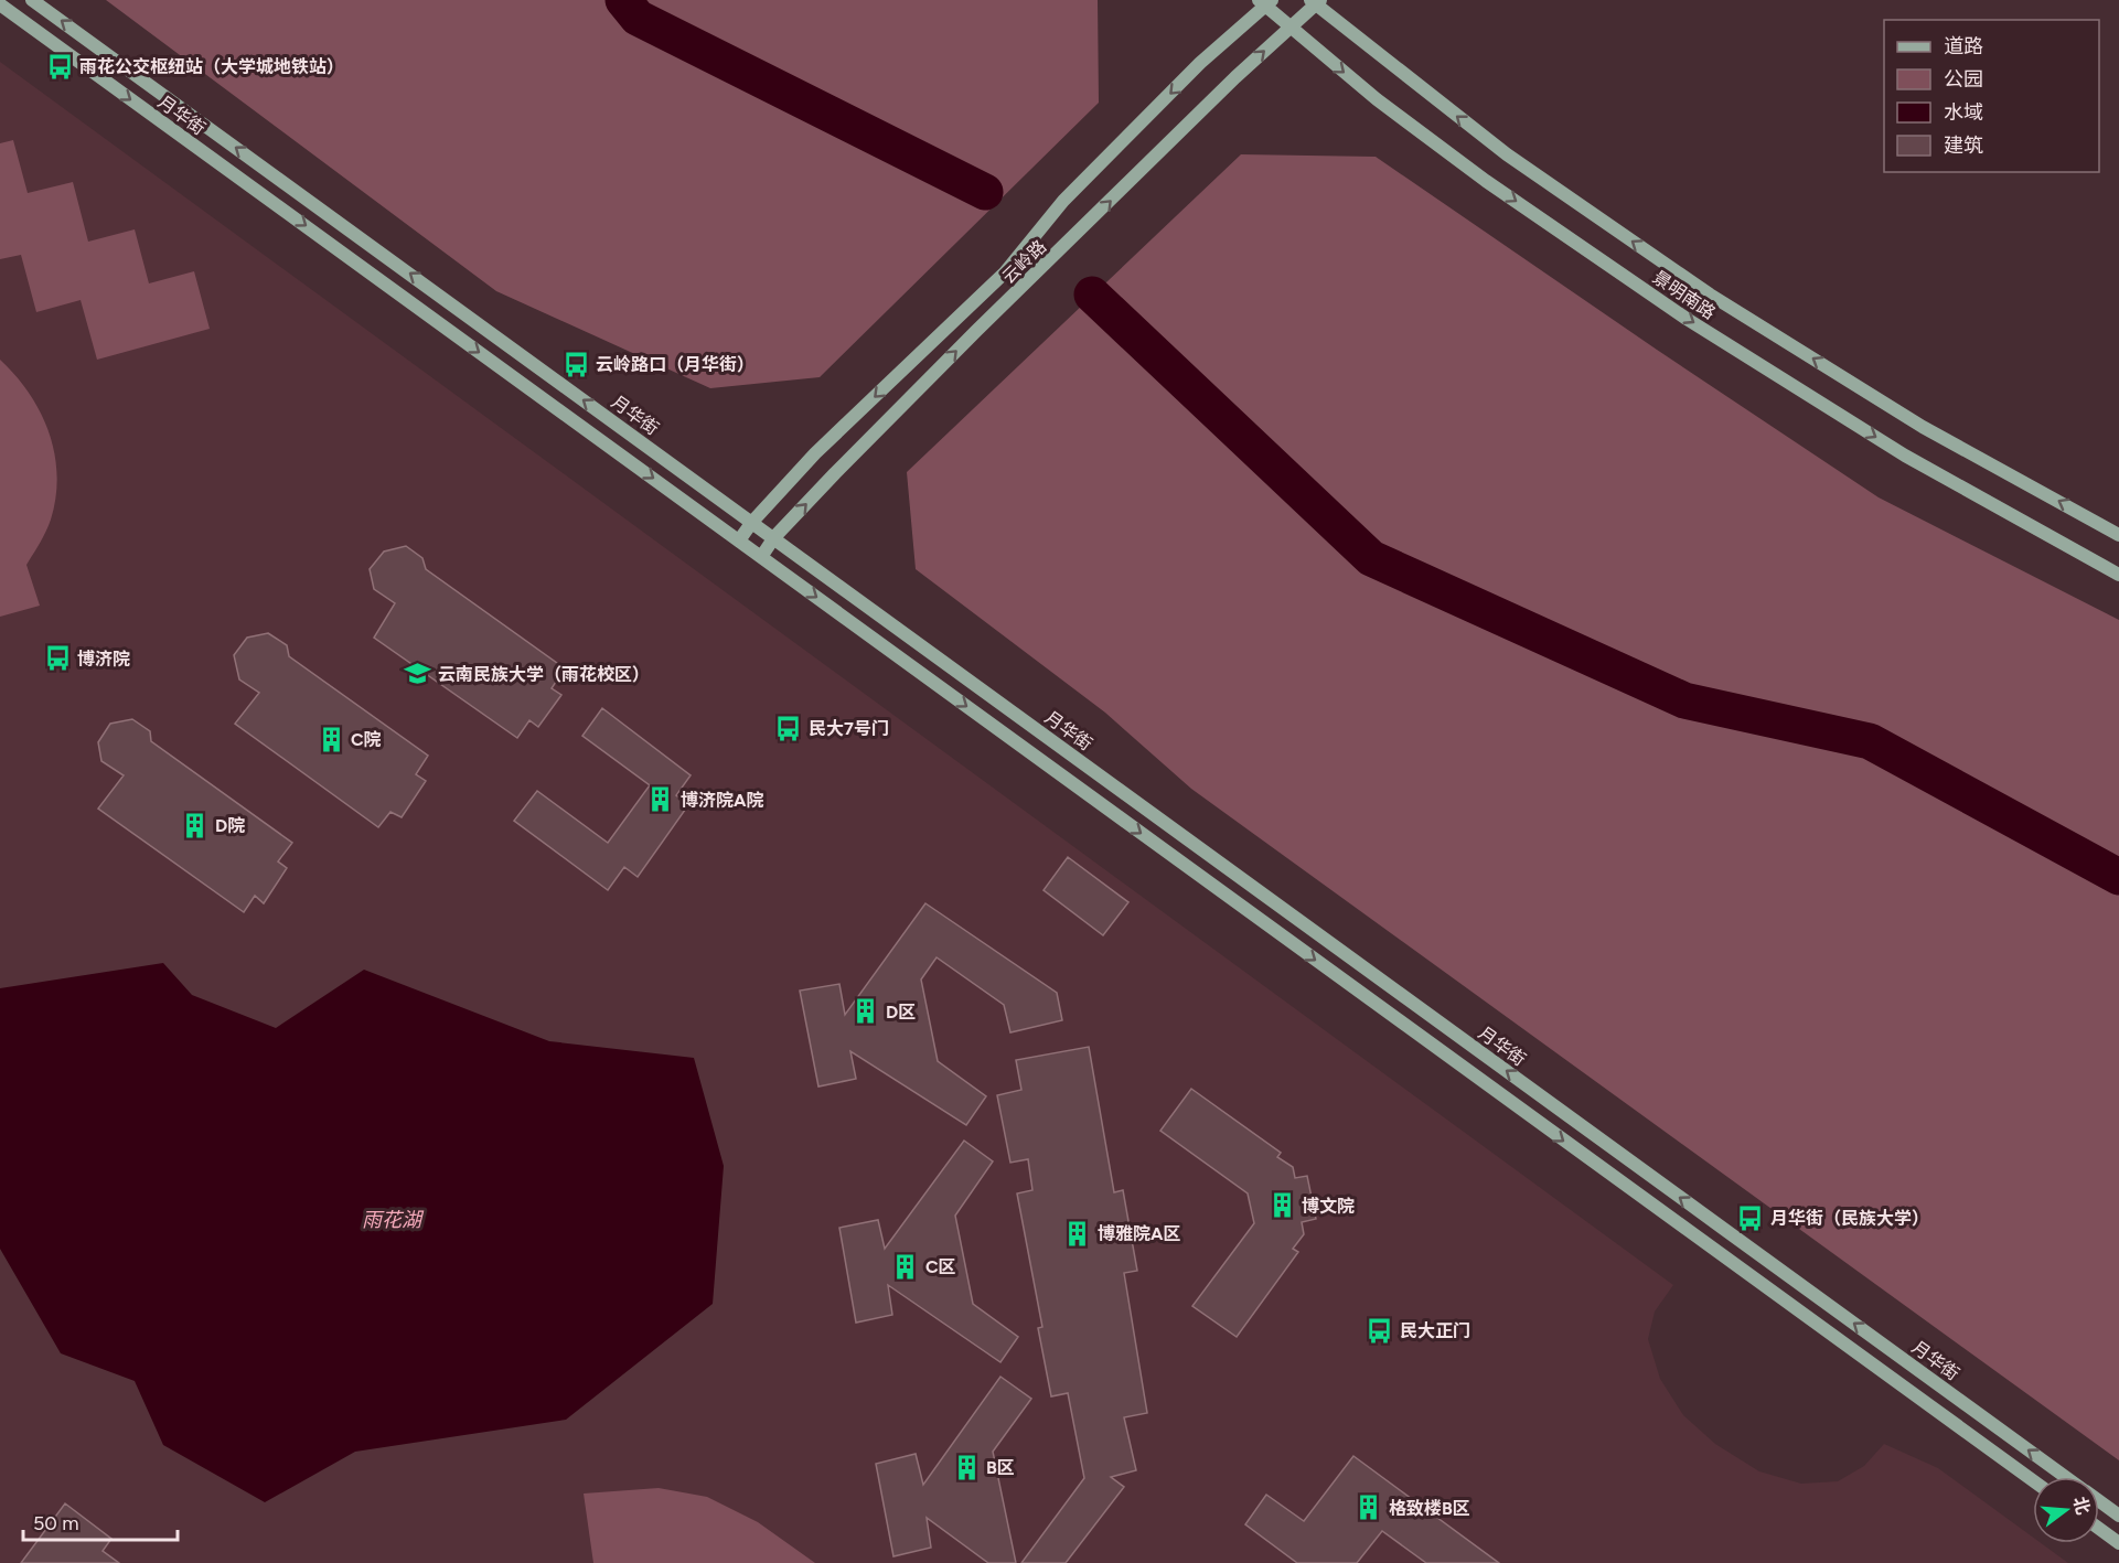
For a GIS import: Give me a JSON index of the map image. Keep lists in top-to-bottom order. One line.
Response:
{"streets":{"street":["月华街","云岭路","景明南路"]},"crossings":[["月华街","云岭路"],["云岭路","景明南路"]],"water":["雨花湖"],"places":{"bus stop":["雨花公交枢纽站（大学城地铁站）","云岭路口（月华街）","博济院","民大7号门","月华街（民族大学）","民大正门"],"school or university":["云南民族大学（雨花校区）"],"building":["C院","博济院A院","D院","D区","博文院","博雅院A区","C区","B区","格致楼B区"]},"legend":["道路","公园","水域","建筑"],"scale_bar":"50 m","north":"right"}
